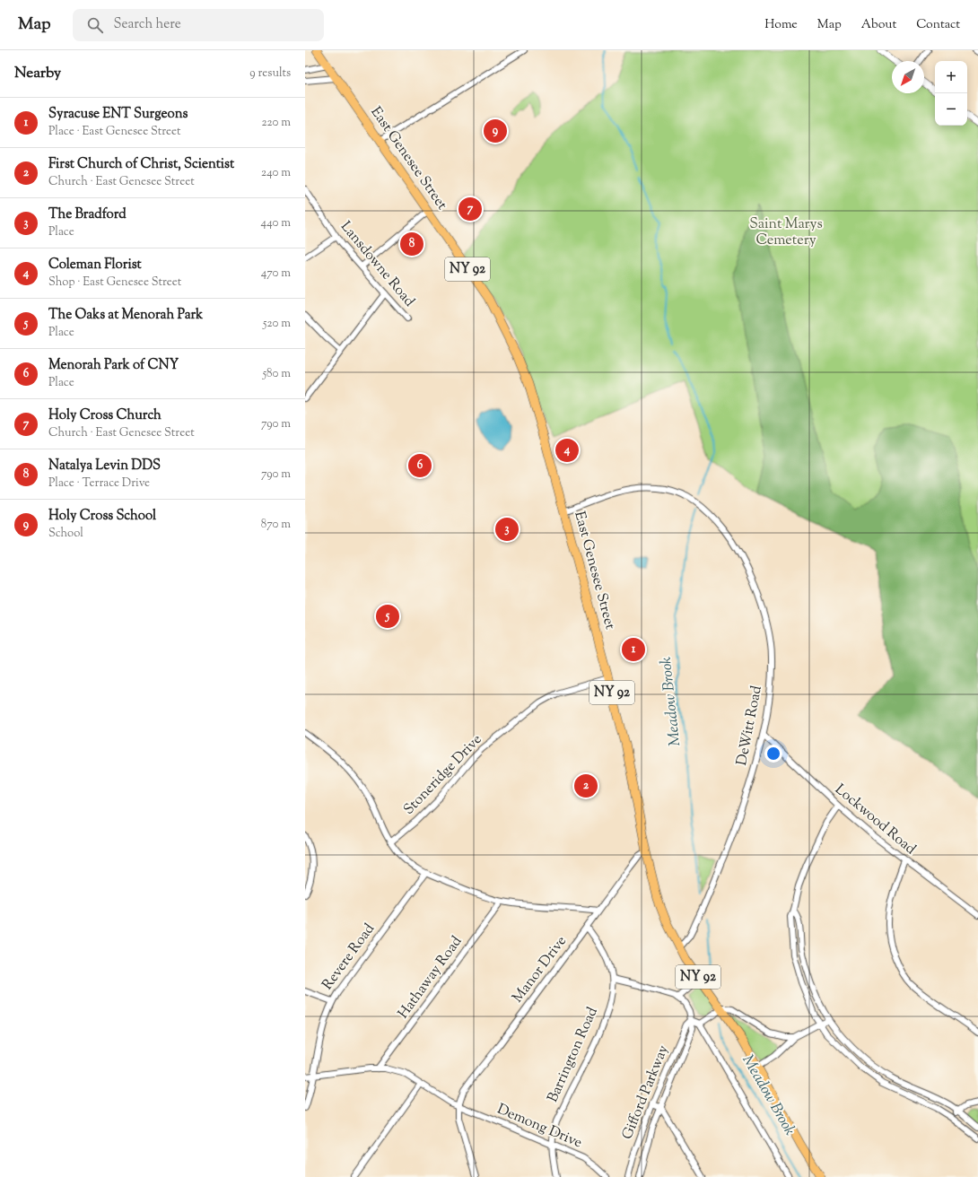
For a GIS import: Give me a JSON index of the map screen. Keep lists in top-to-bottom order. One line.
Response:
{"streets":{"main road":["East Genesee Street","NY 92"],"street":["Lansdowne Road","DeWitt Road","Stoneridge Drive","Lockwood Road","Revere Road","Manor Drive","Hathaway Road","Barrington Road","Gifford Parkway","Demong Drive"]},"crossings":[["East Genesee Street","DeWitt Road"],["East Genesee Street","Stoneridge Drive"],["East Genesee Street","Manor Drive"],["DeWitt Road","Lockwood Road"],["Revere Road","Demong Drive"],["Manor Drive","Barrington Road"],["Manor Drive","Demong Drive"],["Hathaway Road","Demong Drive"],["Barrington Road","Demong Drive"]],"water":["Meadow Brook"],"parks":["Saint Marys Cemetery"],"north":"bottom left","page":{"header":"Map","search":"Search here","nav":["Home","Map","About","Contact"],"heading":["Nearby","9 results"],"map_buttons":["+","−"],"list":[{"mark":"1","name":"Syracuse ENT Surgeons","note":"Place · East Genesee Street","value":"220 m"},{"mark":"2","name":"First Church of Christ, Scientist","note":"Church · East Genesee Street","value":"240 m"},{"mark":"3","name":"The Bradford","note":"Place","value":"440 m"},{"mark":"4","name":"Coleman Florist","note":"Shop · East Genesee Street","value":"470 m"},{"mark":"5","name":"The Oaks at Menorah Park","note":"Place","value":"520 m"},{"mark":"6","name":"Menorah Park of CNY","note":"Place","value":"580 m"},{"mark":"7","name":"Holy Cross Church","note":"Church · East Genesee Street","value":"790 m"},{"mark":"8","name":"Natalya Levin DDS","note":"Place · Terrace Drive","value":"790 m"},{"mark":"9","name":"Holy Cross School","note":"School","value":"870 m"}],"pins":["9","7","8","4","6","3","5","1","2"]}}
